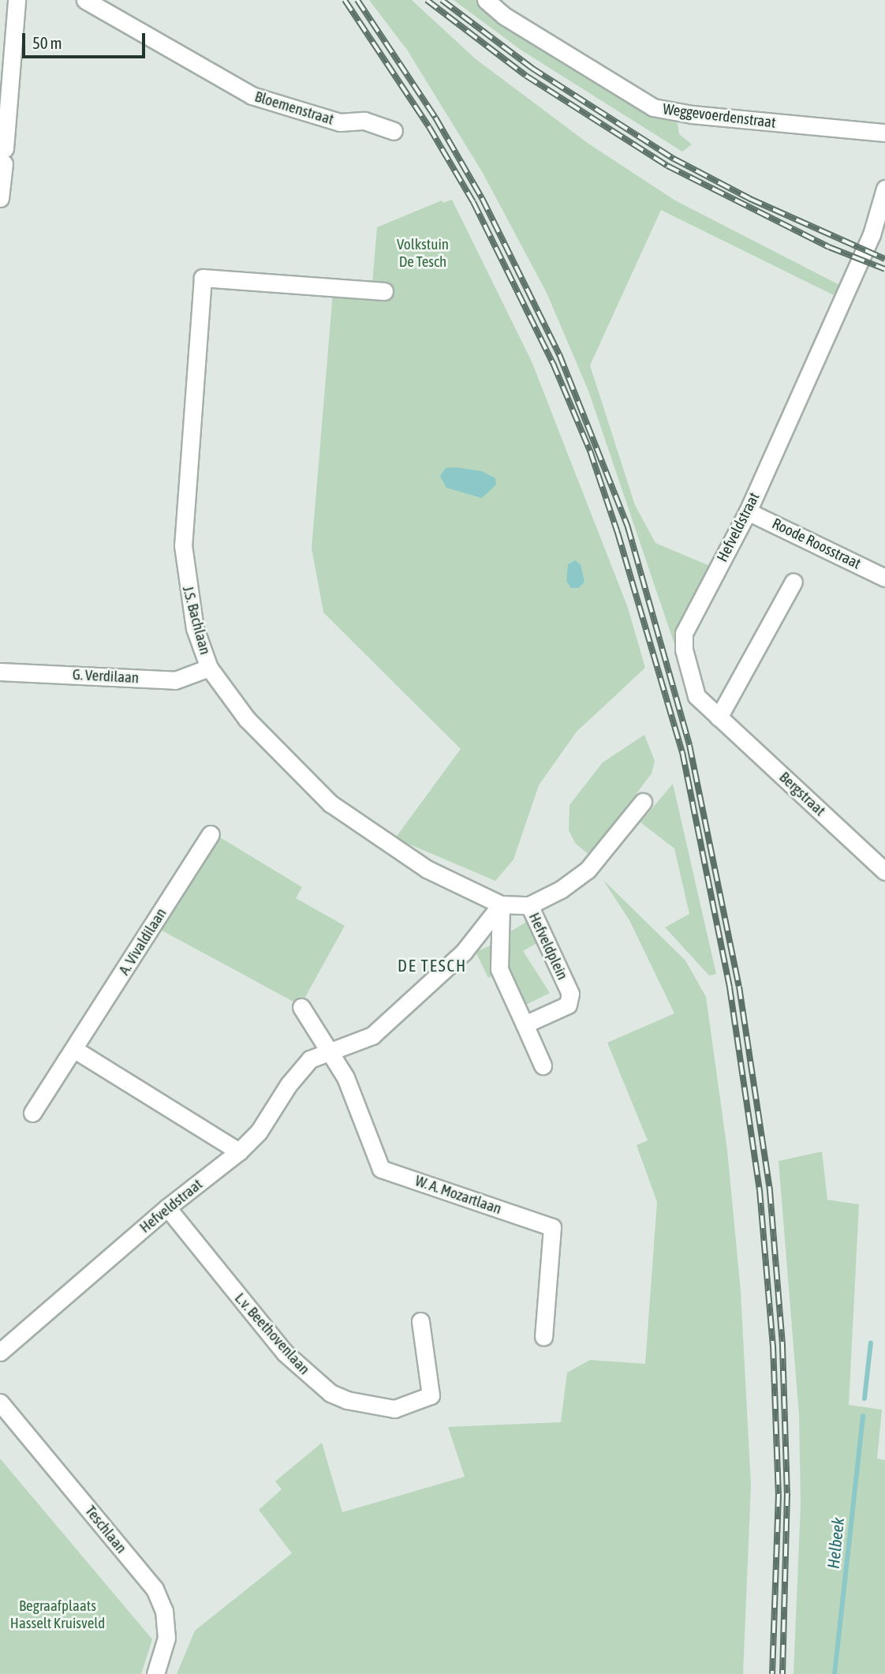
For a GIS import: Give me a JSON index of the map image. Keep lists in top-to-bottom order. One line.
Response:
{"streets":{"street":["Bloemenstraat","Weggevoerdenstraat","Hefveldstraat","Roode Roosstraat","J.S. Bachlaan","G. Verdilaan","Bergstraat","A. Vivaldilaan","Hefveldplein","W. A. Mozartlaan","L.v. Beethovenlaan","Teschlaan"]},"crossings":[["Hefveldstraat","Roode Roosstraat"],["Hefveldstraat","J.S. Bachlaan"],["Hefveldstraat","Bergstraat"],["Hefveldstraat","W. A. Mozartlaan"],["Hefveldstraat","L.v. Beethovenlaan"],["J.S. Bachlaan","G. Verdilaan"]],"districts":["DE TESCH"],"water":["Helbeek"],"parks":["Volkstuin De Tesch","Begraafplaats Hasselt Kruisveld"],"scale_bar":"50 m"}
